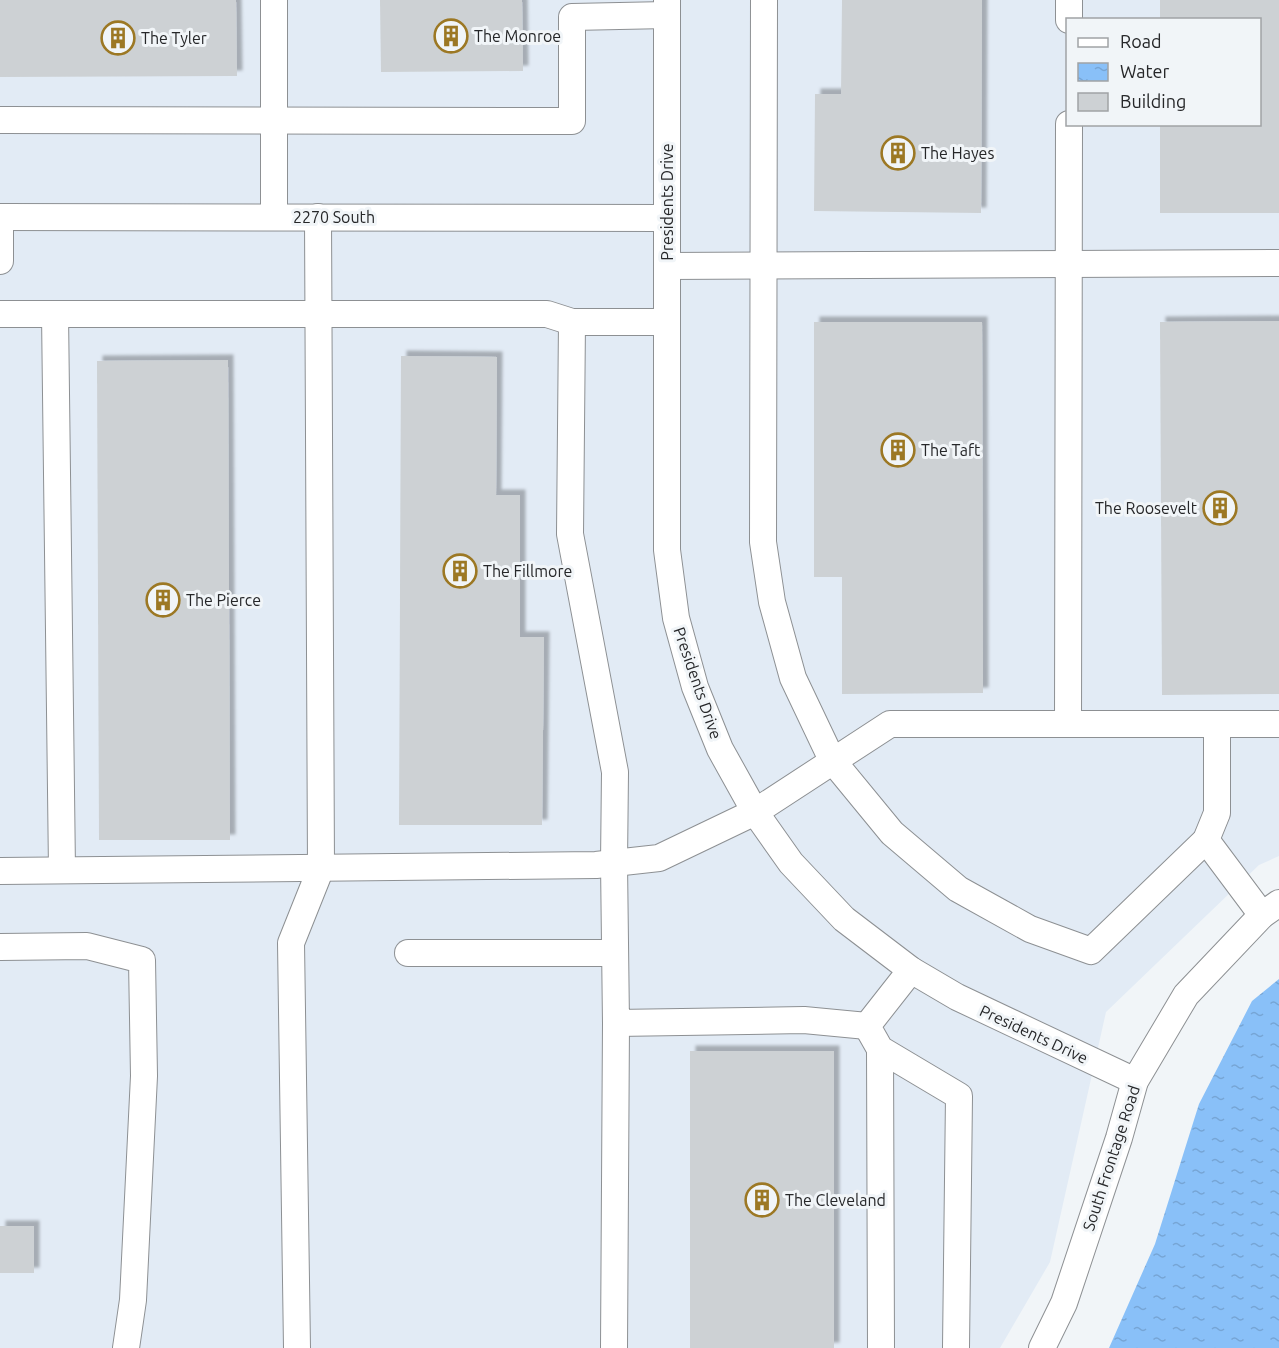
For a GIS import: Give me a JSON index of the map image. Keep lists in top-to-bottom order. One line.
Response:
{"streets":{"street":["Presidents Drive","2270 South","South Frontage Road"]},"crossings":[["Presidents Drive","2270 South"],["Presidents Drive","South Frontage Road"]],"places":{"building":["The Monroe","The Tyler","The Hayes","The Taft","The Roosevelt","The Fillmore","The Pierce","The Cleveland"]},"legend":["Road","Water","Building"]}
